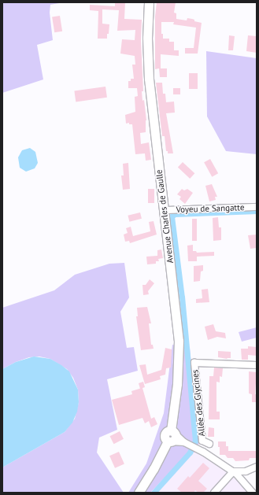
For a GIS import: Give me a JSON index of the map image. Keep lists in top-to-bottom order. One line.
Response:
{"streets":{"main road":["Avenue Charles de Gaulle"],"street":["Voyeu de Sangatte","Allée des Glycines"]},"crossings":[["Voyeu de Sangatte","Avenue Charles de Gaulle"]]}
